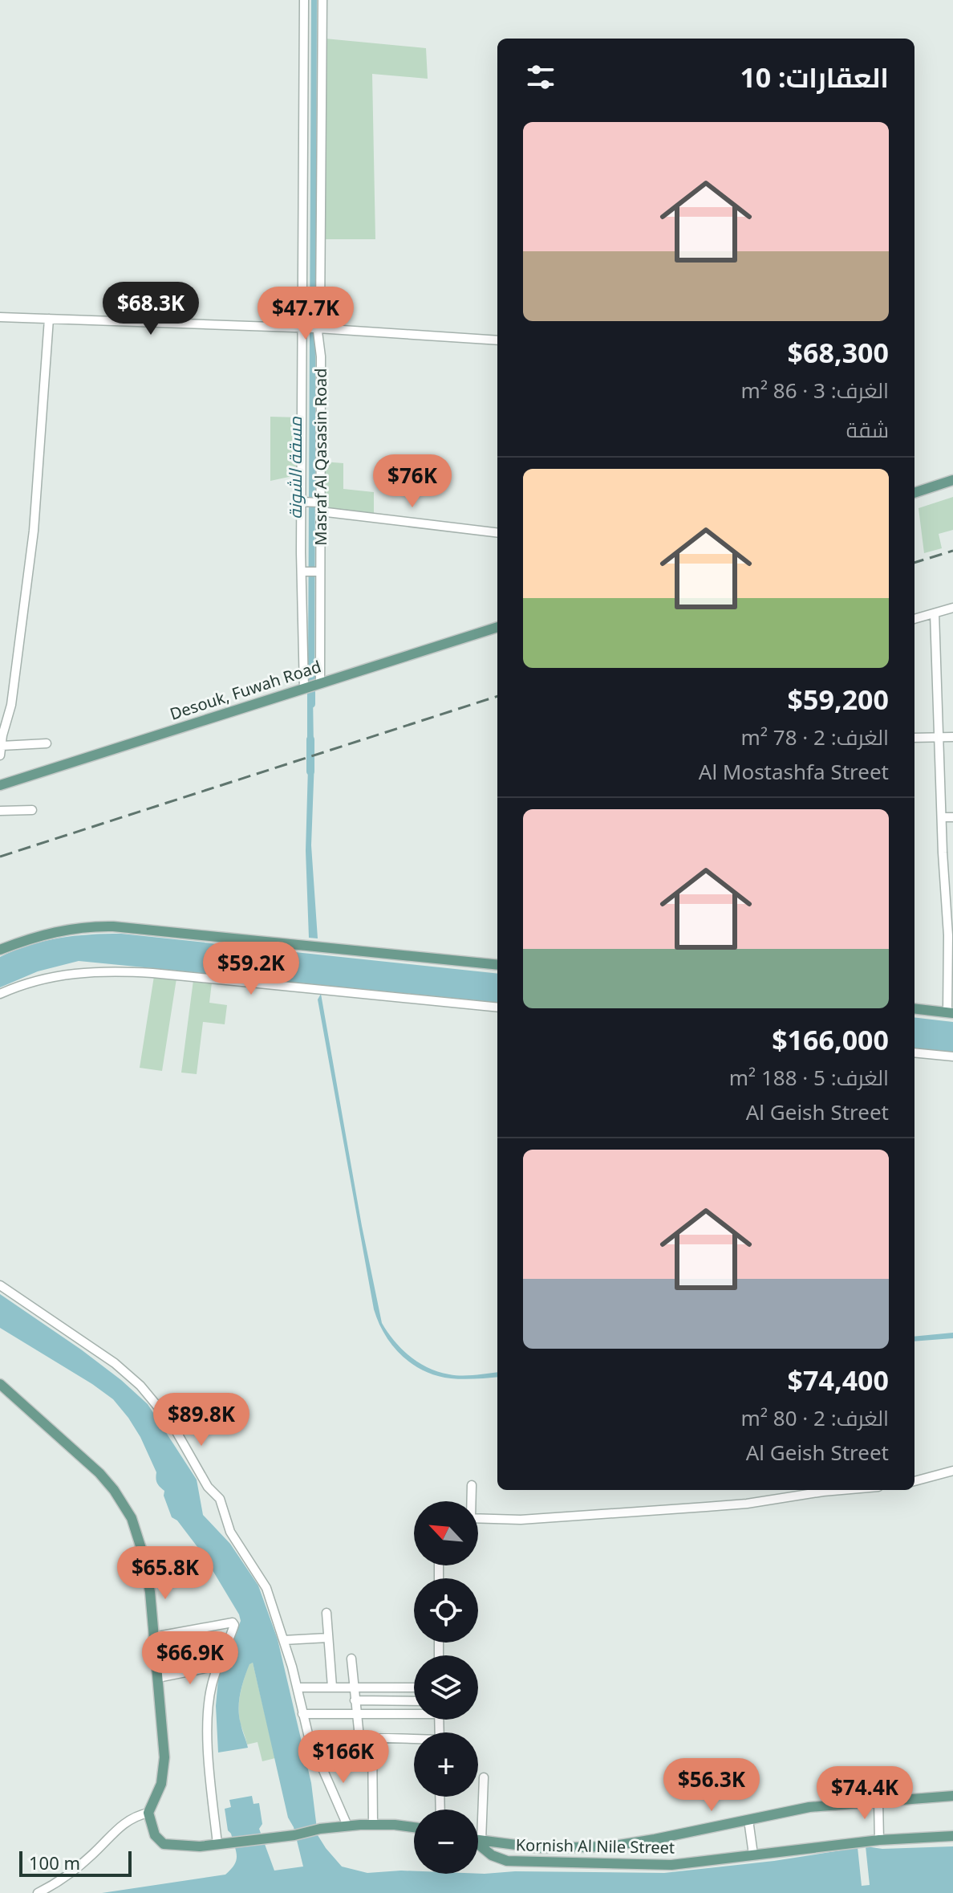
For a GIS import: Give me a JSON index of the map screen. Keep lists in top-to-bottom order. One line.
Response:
{"streets":{"main road":["Desouk, Fuwah Road","Kornish Al Nile Street"],"street":["Masraf Al Qasasin Road"]},"crossings":[["Masraf Al Qasasin Road","Desouk, Fuwah Road"]],"water":["مسقة الشونة"],"scale_bar":"100 m","north":"top left","page":{"heading":"العقارات: 10","list":[{"name":"$68,300","note":"الغرف: 3 · 86 m² · شقة"},{"name":"$59,200","note":"الغرف: 2 · 78 m² · Al Mostashfa Street"},{"name":"$166,000","note":"الغرف: 5 · 188 m² · Al Geish Street"},{"name":"$74,400","note":"الغرف: 2 · 80 m² · Al Geish Street"}],"price":["$68.3K","$47.7K","$76K","$59.2K","$89.8K","$65.8K","$66.9K","$166K","$56.3K","$74.4K"],"map_buttons":["+","−"],"scale":"100 m"}}
